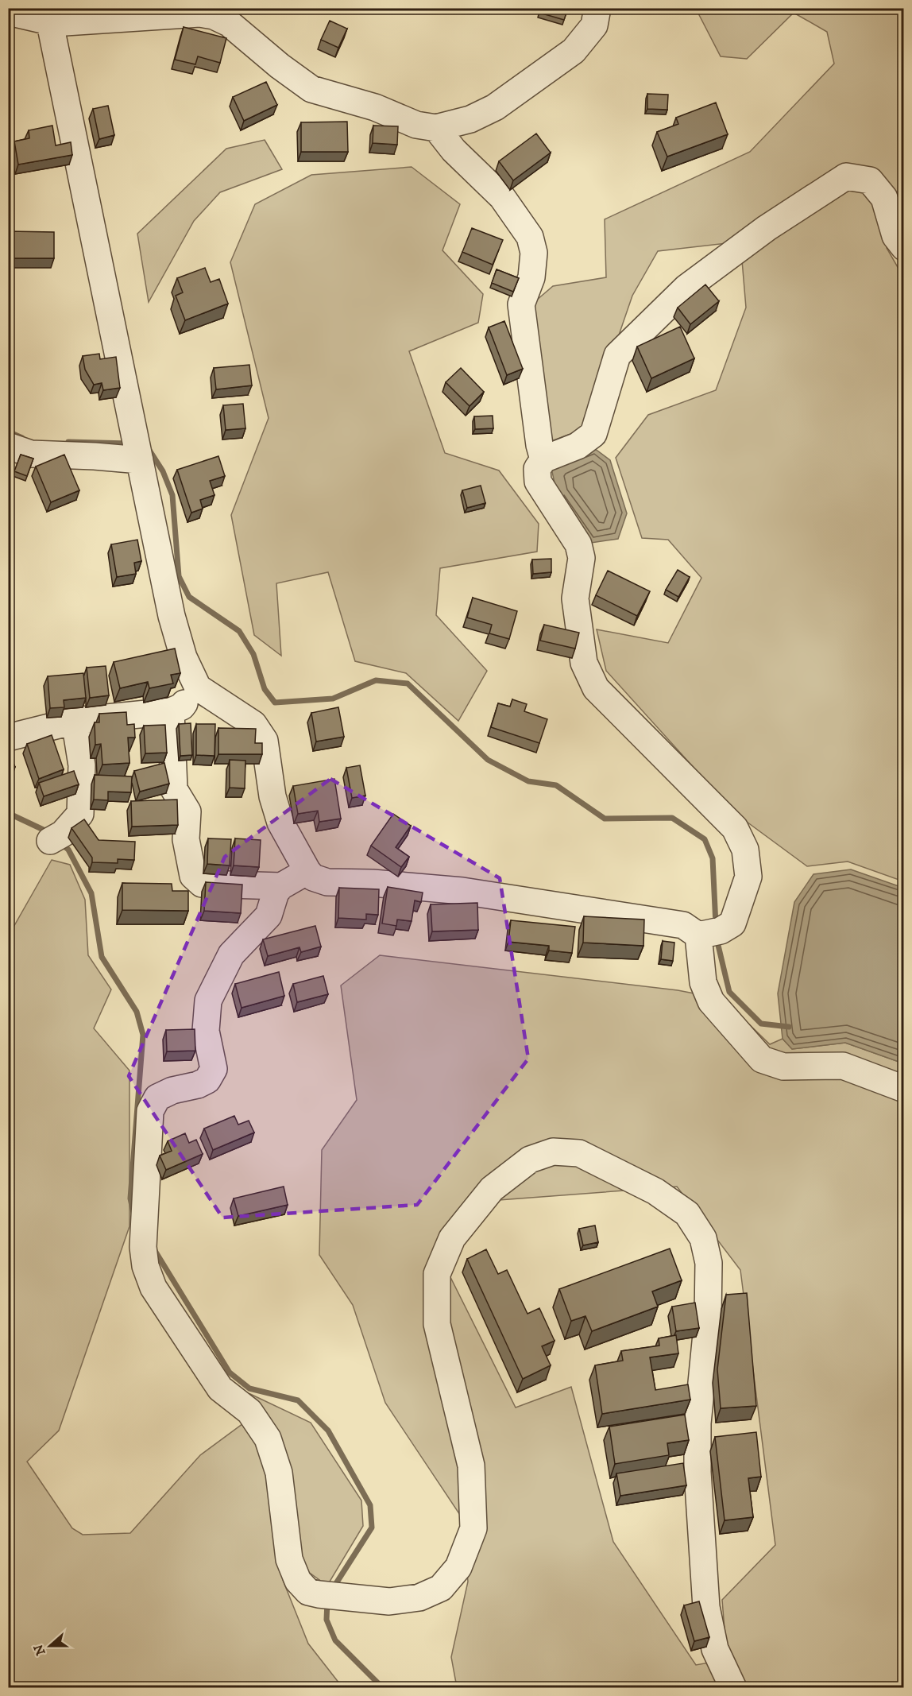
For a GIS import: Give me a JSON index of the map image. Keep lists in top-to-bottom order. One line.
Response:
{"north":"left"}
